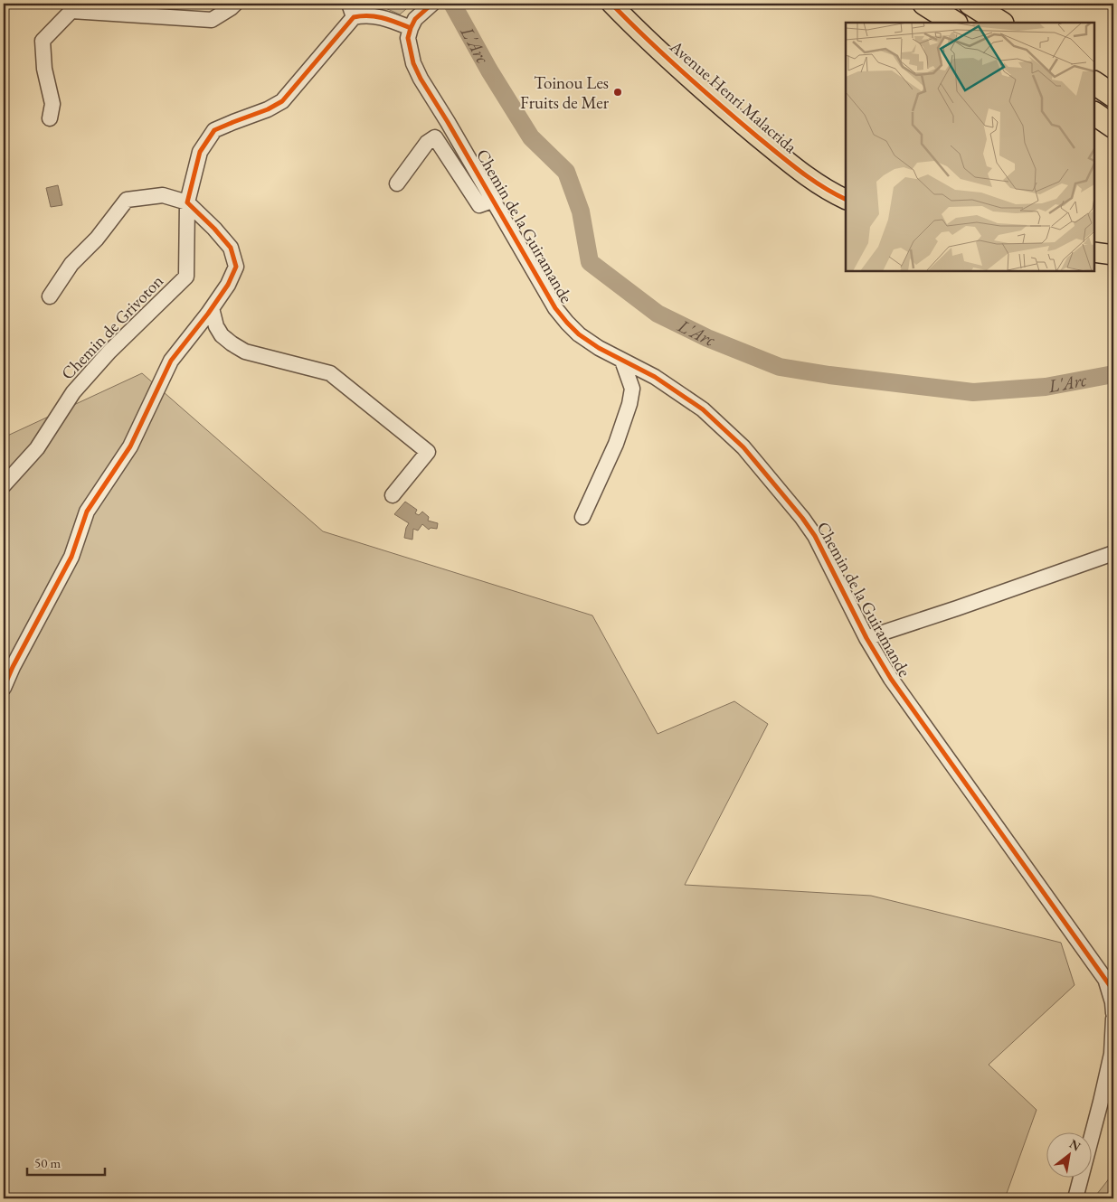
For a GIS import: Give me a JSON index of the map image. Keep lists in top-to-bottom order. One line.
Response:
{"streets":{"main road":["Avenue Henri Malacrida"],"street":["Chemin de la Guiramande","Chemin de Grivoton"]},"water":["L'Arc"],"places":["Toinou Les Fruits de Mer"],"scale_bar":"50 m","north":"top right"}
